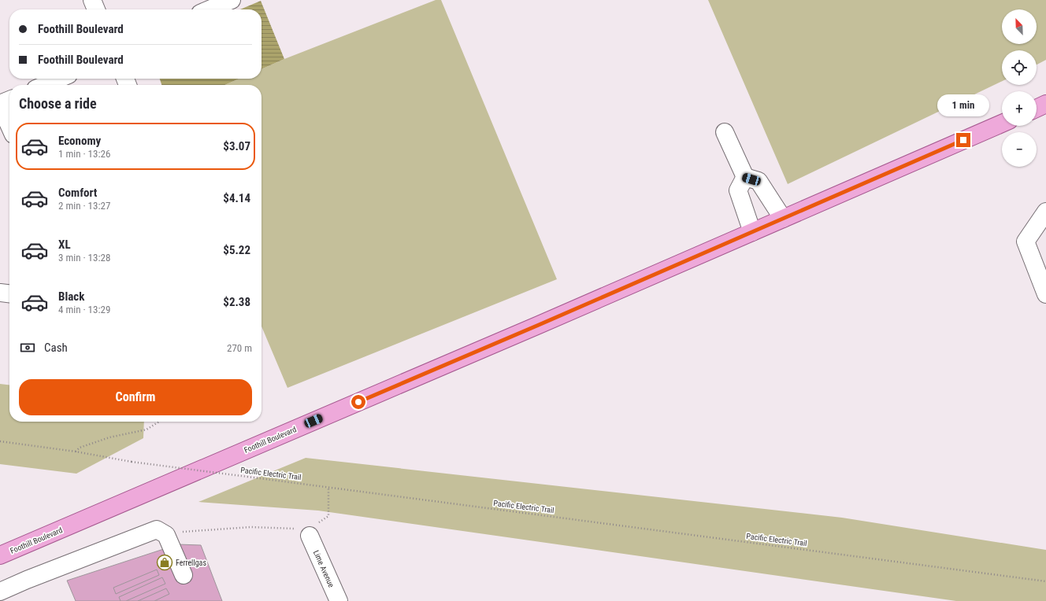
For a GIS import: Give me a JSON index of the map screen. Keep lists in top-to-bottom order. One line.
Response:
{"streets":{"main road":["Foothill Boulevard"],"street":["Lime Avenue"],"path":["Pacific Electric Trail"]},"places":{"shop":["Ferrellgas"]},"north":"top left","page":{"map_buttons":["+","−"],"banner":["Foothill Boulevard","Foothill Boulevard"],"heading":"Choose a ride","bubble":"1 min","list":[{"name":"Economy","note":"1 min · 13:26","value":"$3.07"},{"name":"Comfort","note":"2 min · 13:27","value":"$4.14"},{"name":"XL","note":"3 min · 13:28","value":"$5.22"},{"name":"Black","note":"4 min · 13:29","value":"$2.38"}],"pay":["Cash","270 m"],"buttons":"Confirm"}}
